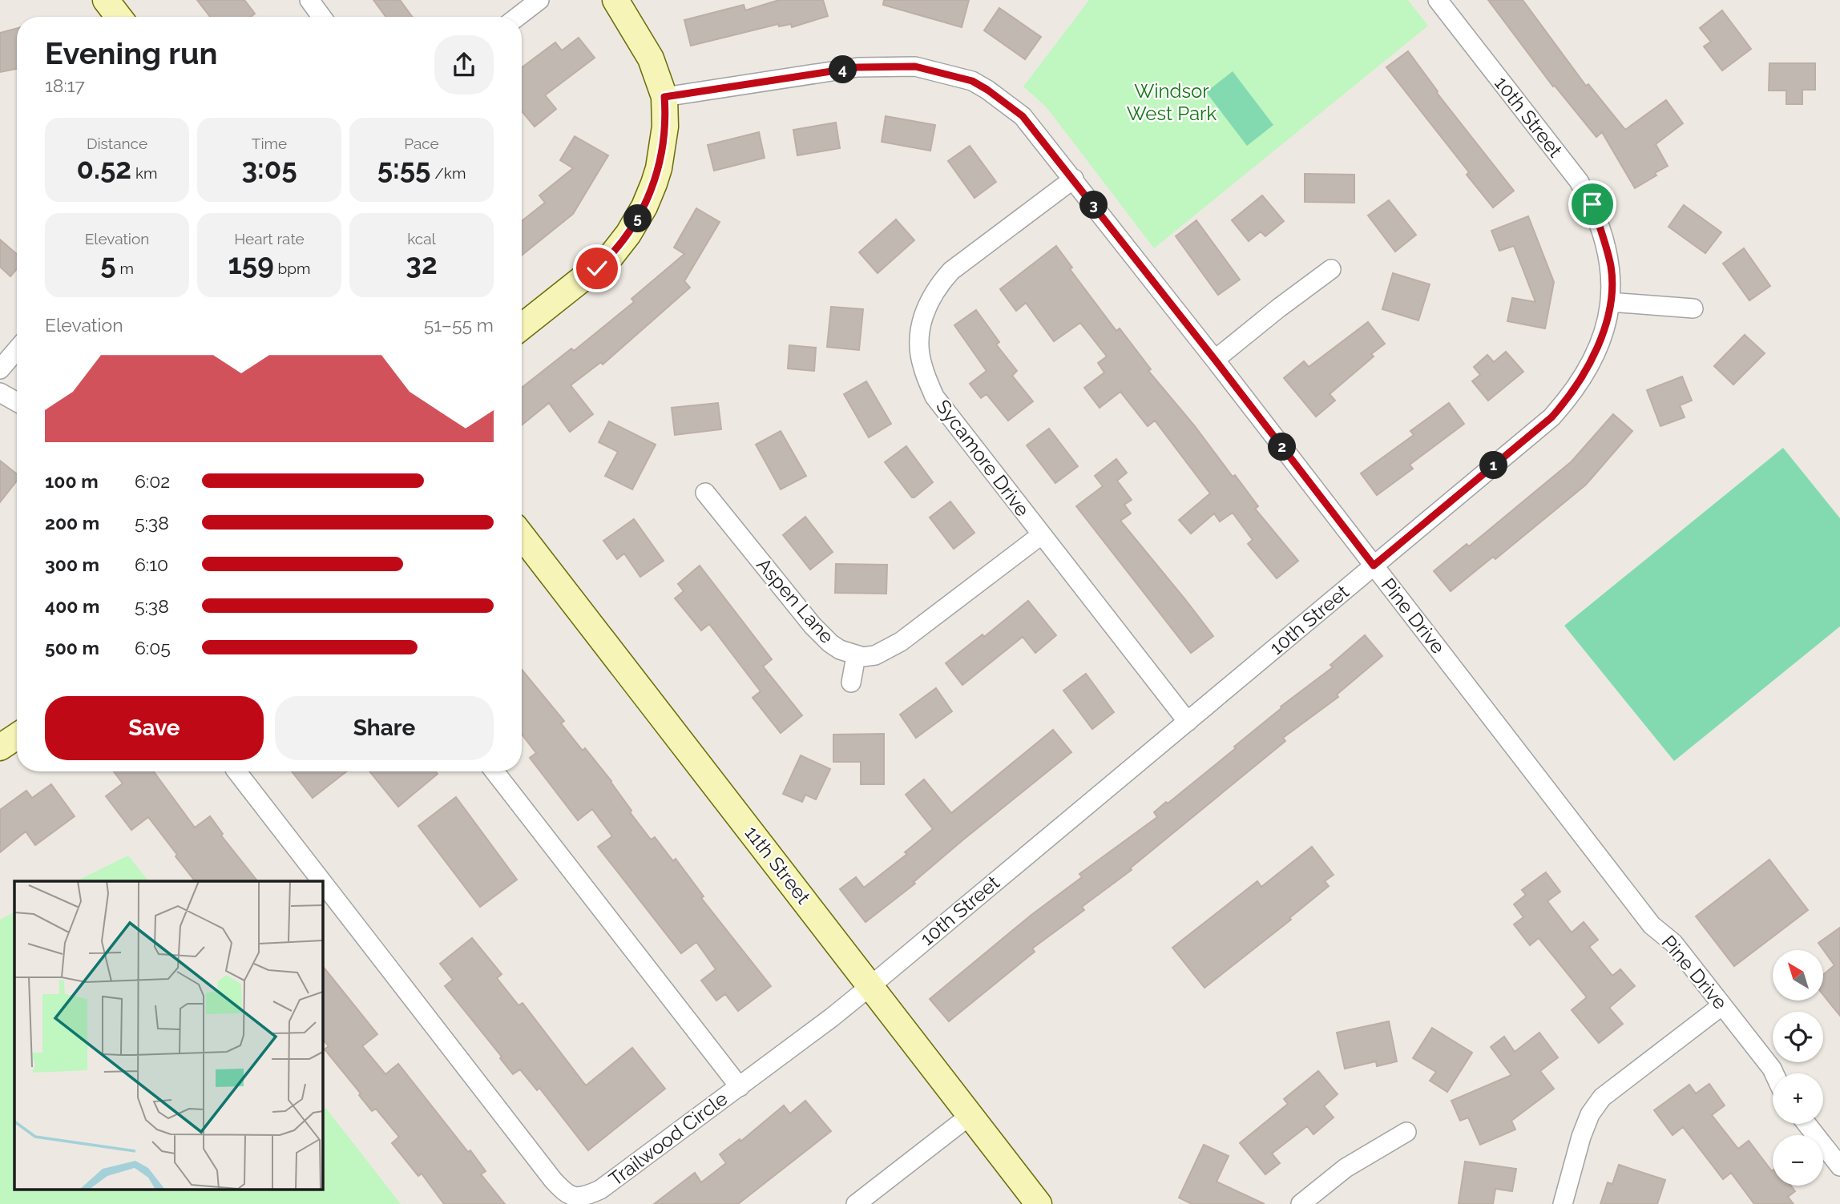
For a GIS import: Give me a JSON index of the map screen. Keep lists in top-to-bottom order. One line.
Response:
{"streets":{"street":["10th Street","Sycamore Drive","Aspen Lane","Pine Drive","11th Street","Trailwood Circle"]},"crossings":[["10th Street","Sycamore Drive"],["10th Street","Pine Drive"],["10th Street","11th Street"],["10th Street","Trailwood Circle"],["Sycamore Drive","Aspen Lane"],["Sycamore Drive","Pine Drive"]],"parks":["Windsor West Park"],"north":"top left","page":{"heading":["Evening run","18:17"],"pins":["4","3","5","2","1"],"stats":[["Distance","0.52 km"],["Time","3:05"],["Pace","5:55 /km"],["Elevation","5 m"],["Heart rate","159 bpm"],["kcal","32"]],"chart":["Elevation","51–55 m"],"list":[{"name":"100 m","note":"6:02"},{"name":"200 m","note":"5:38"},{"name":"300 m","note":"6:10"},{"name":"400 m","note":"5:38"},{"name":"500 m","note":"6:05"}],"buttons":["Save","Share"],"map_buttons":["+","−"]}}
